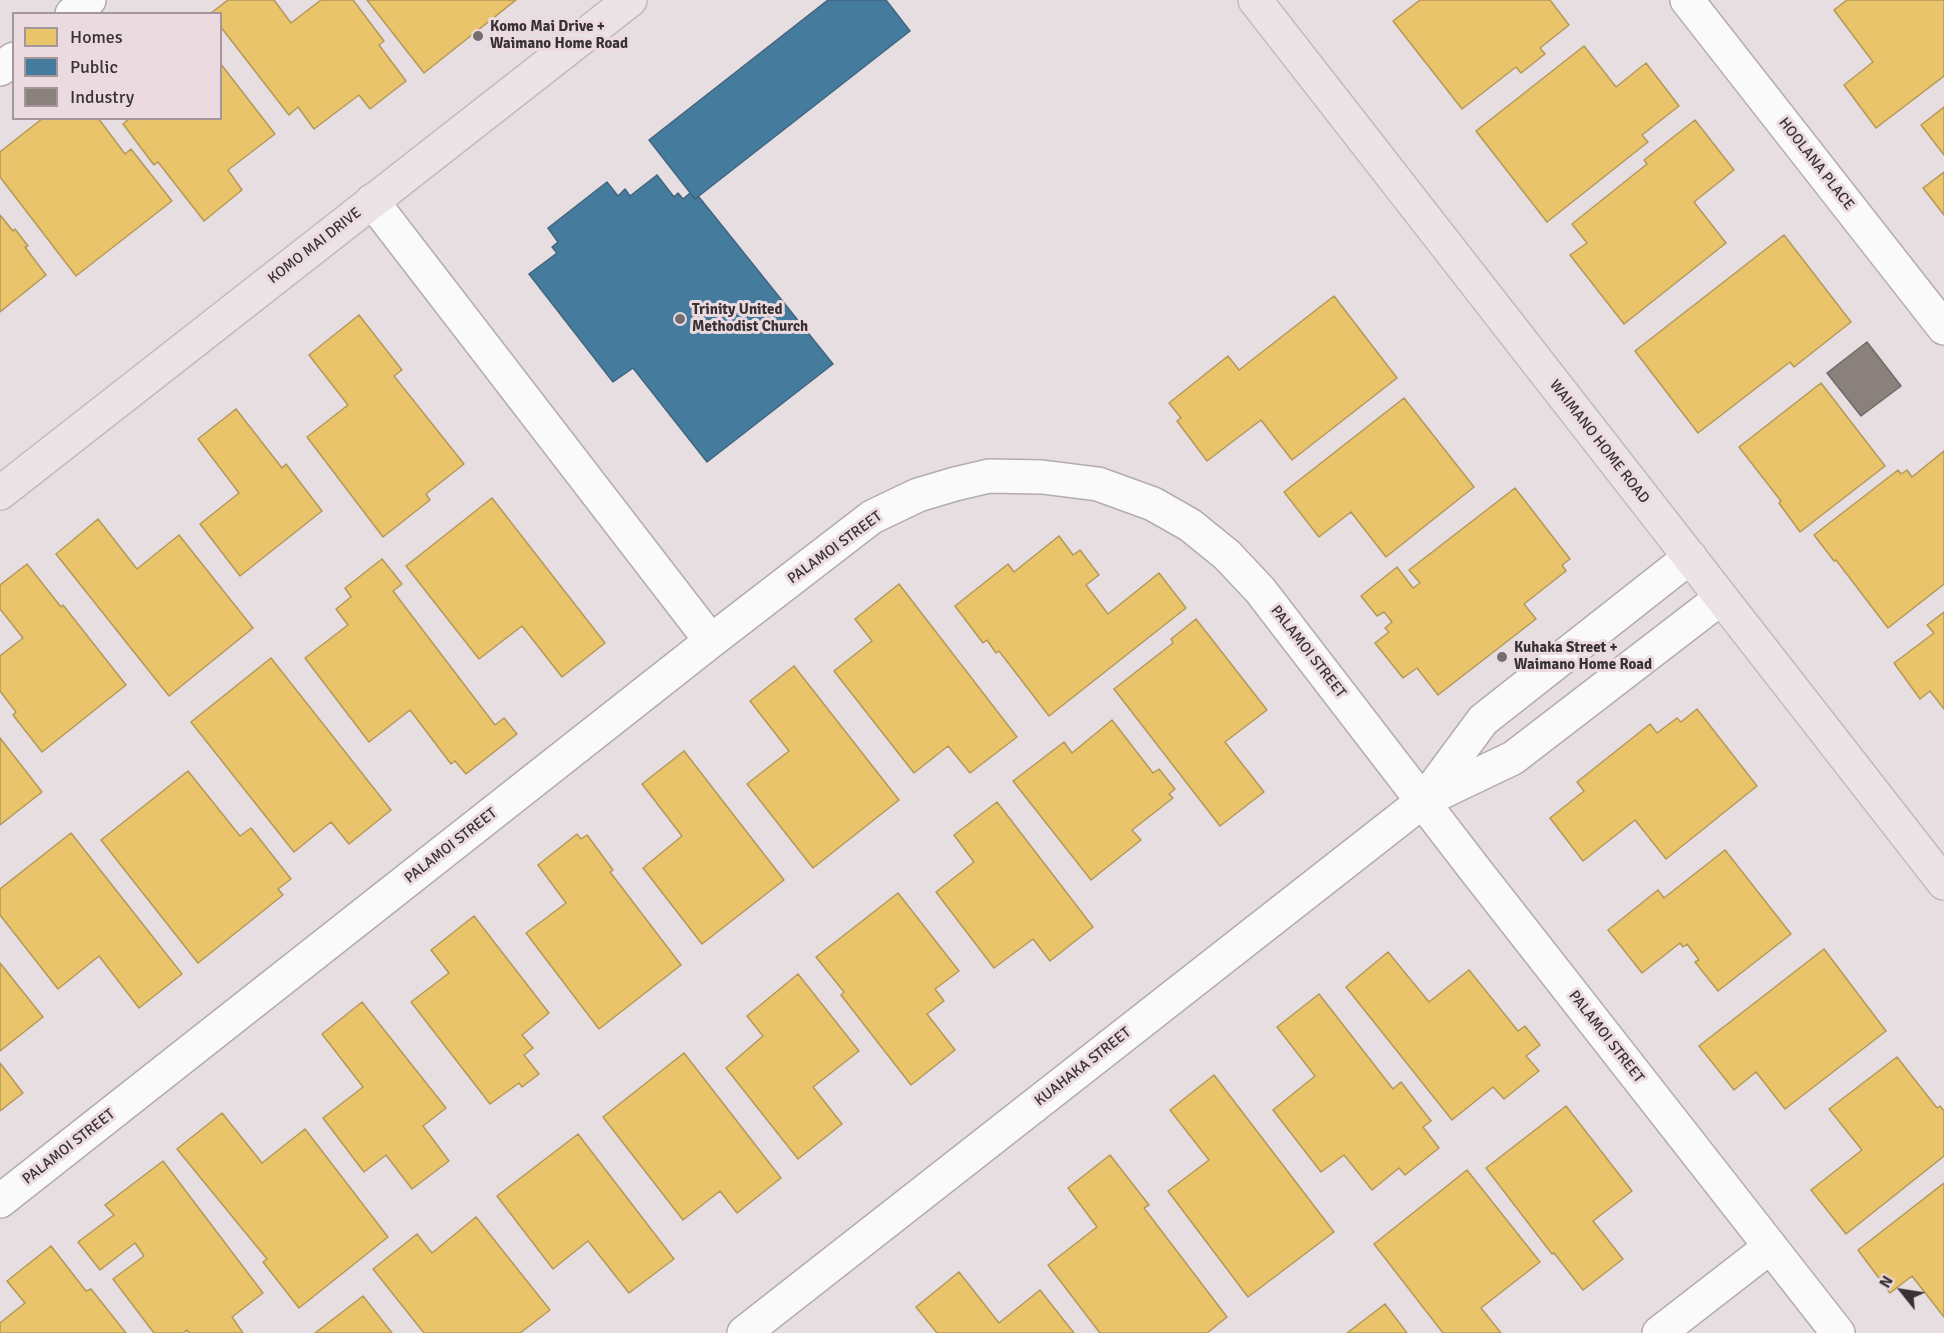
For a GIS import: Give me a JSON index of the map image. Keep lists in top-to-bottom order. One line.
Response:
{"streets":{"main road":["KOMO MAI DRIVE","WAIMANO HOME ROAD"],"street":["HOOLANA PLACE","PALAMOI STREET","KUAHAKA STREET"]},"crossings":[["WAIMANO HOME ROAD","KUAHAKA STREET"],["PALAMOI STREET","KUAHAKA STREET"]],"places":["Komo Mai Drive + Waimano Home Road","Trinity United Methodist Church","Kuhaka Street + Waimano Home Road"],"legend":["Homes","Public","Industry"],"north":"top left"}
